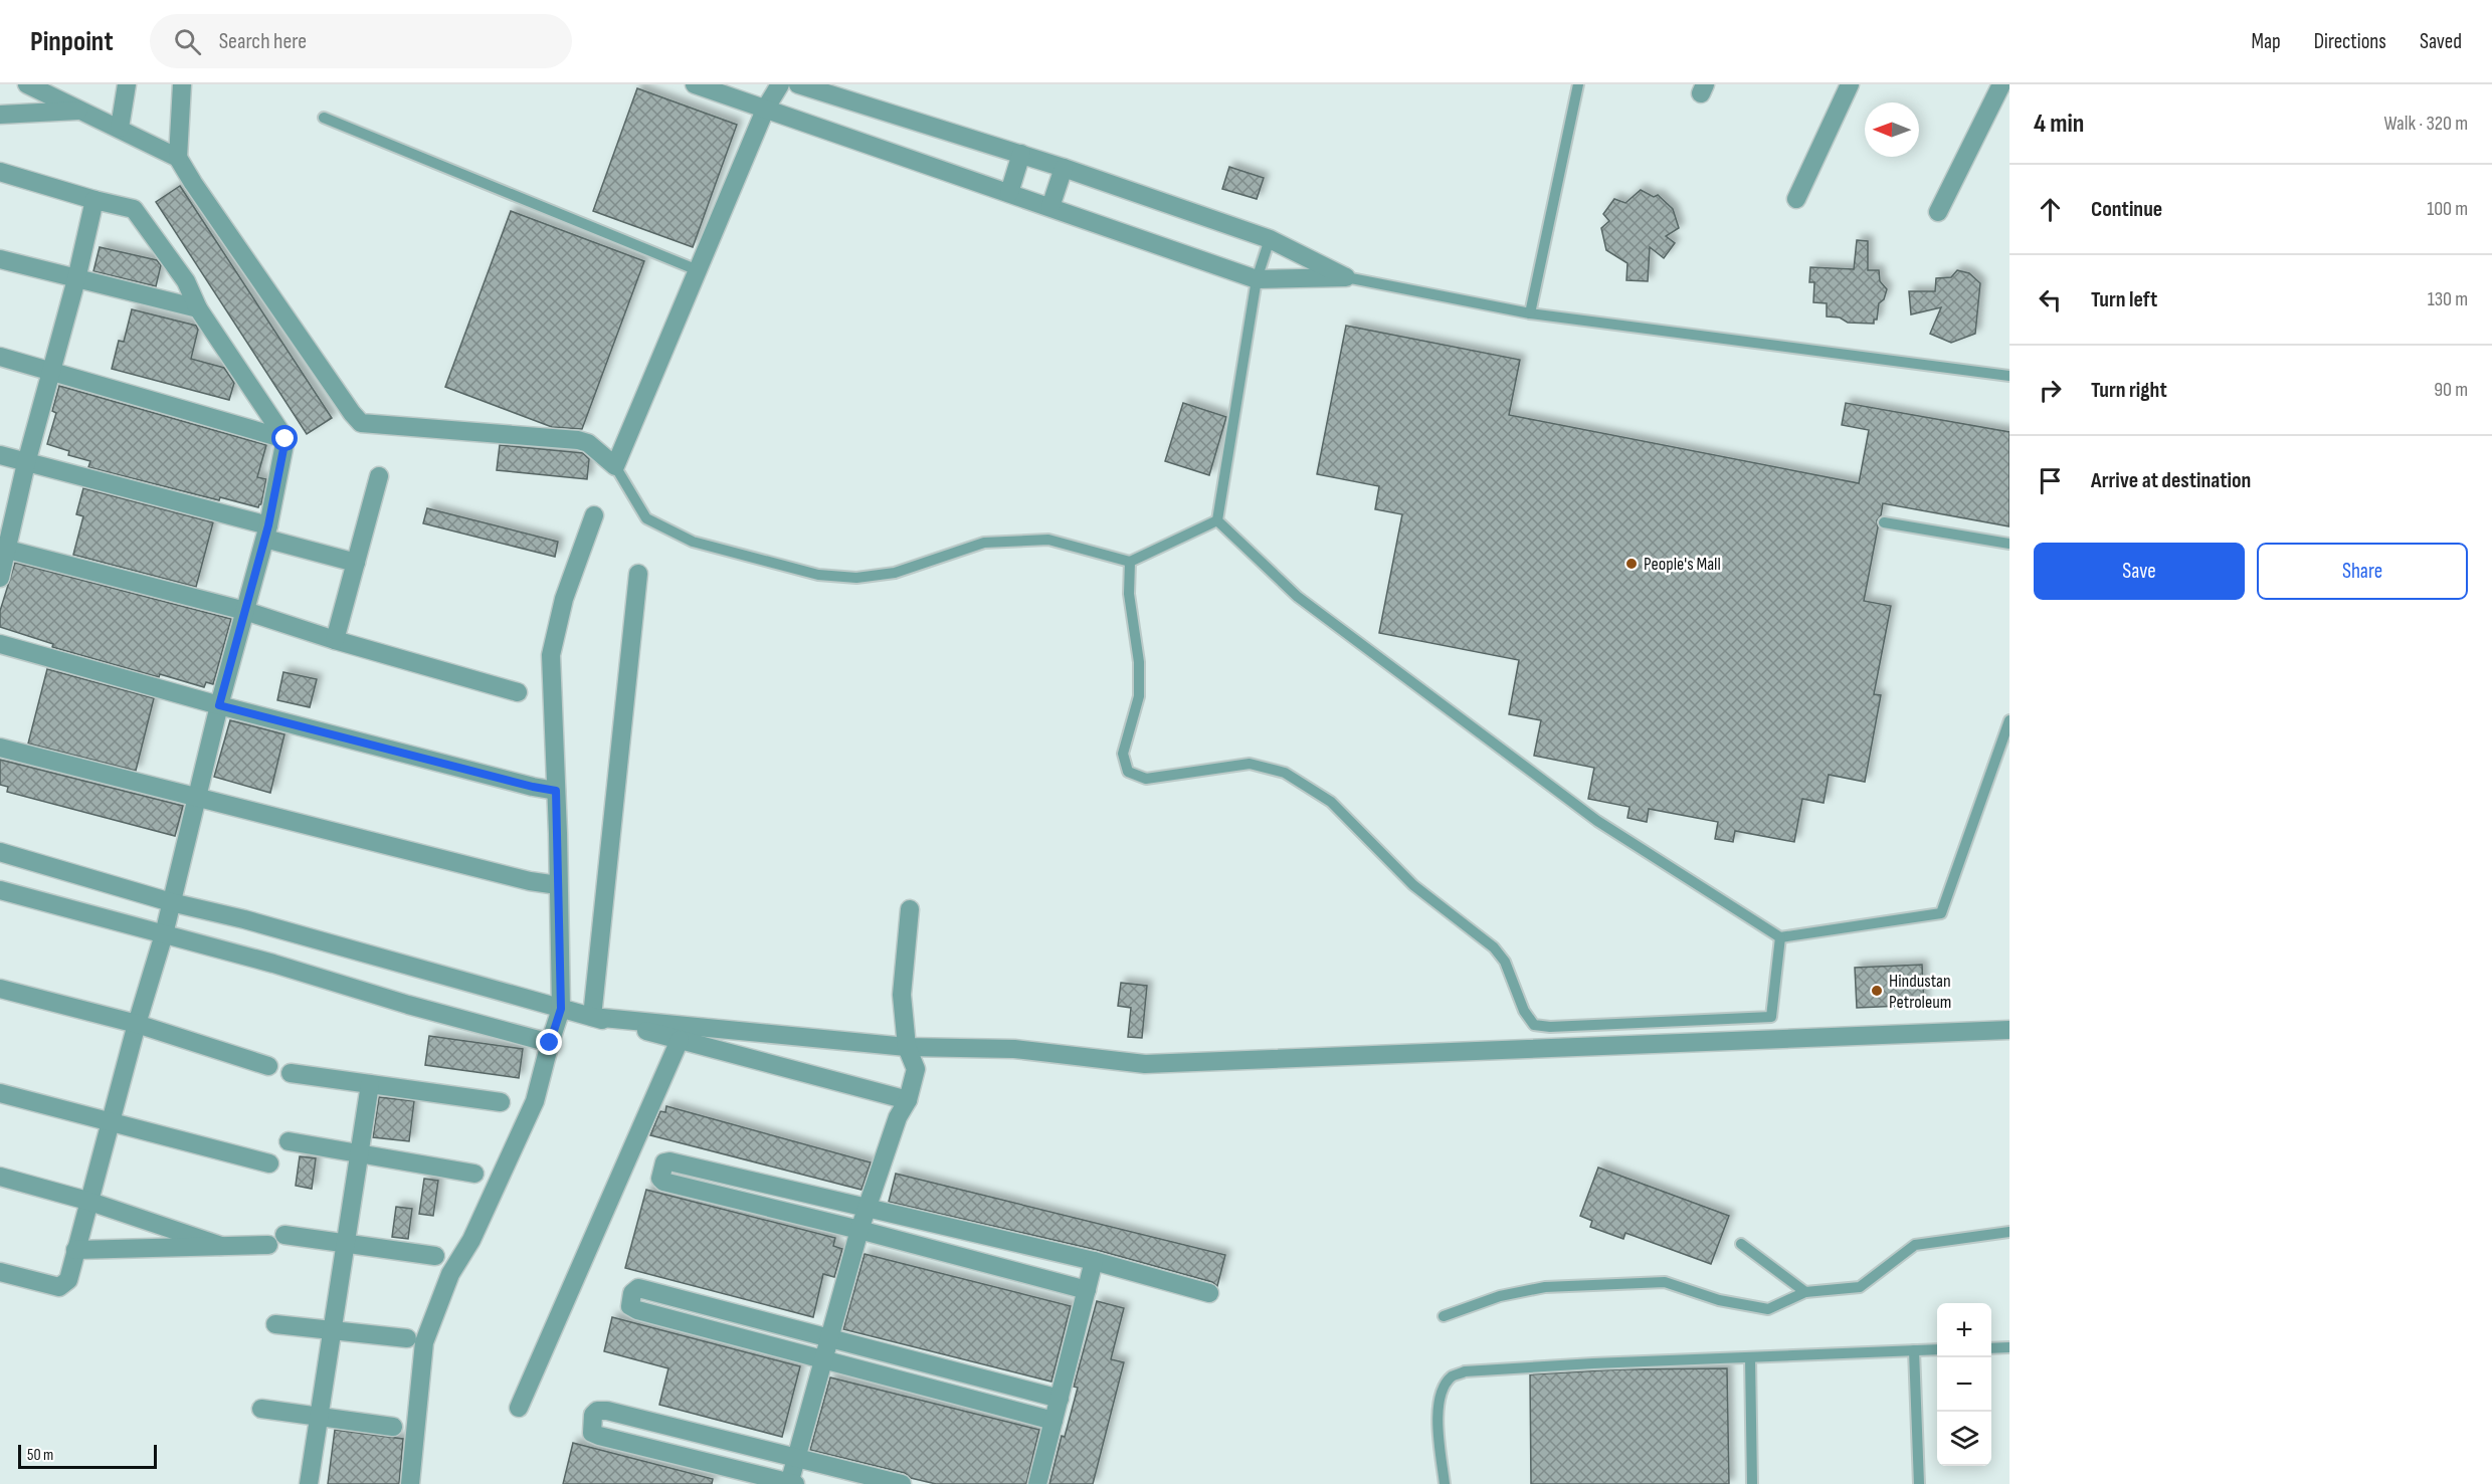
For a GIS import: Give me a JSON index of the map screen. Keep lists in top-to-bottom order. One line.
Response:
{"places":["People's Mall","Hindustan Petroleum"],"scale_bar":"50 m","north":"left","page":{"header":"Pinpoint","search":"Search here","nav":["Map","Directions","Saved"],"heading":["4 min","Walk · 320 m"],"list":[["Continue","100 m"],["Turn left","130 m"],["Turn right","90 m"],"Arrive at destination"],"buttons":["Save","Share"],"map_buttons":["+","−"],"scale":"50 m"}}
